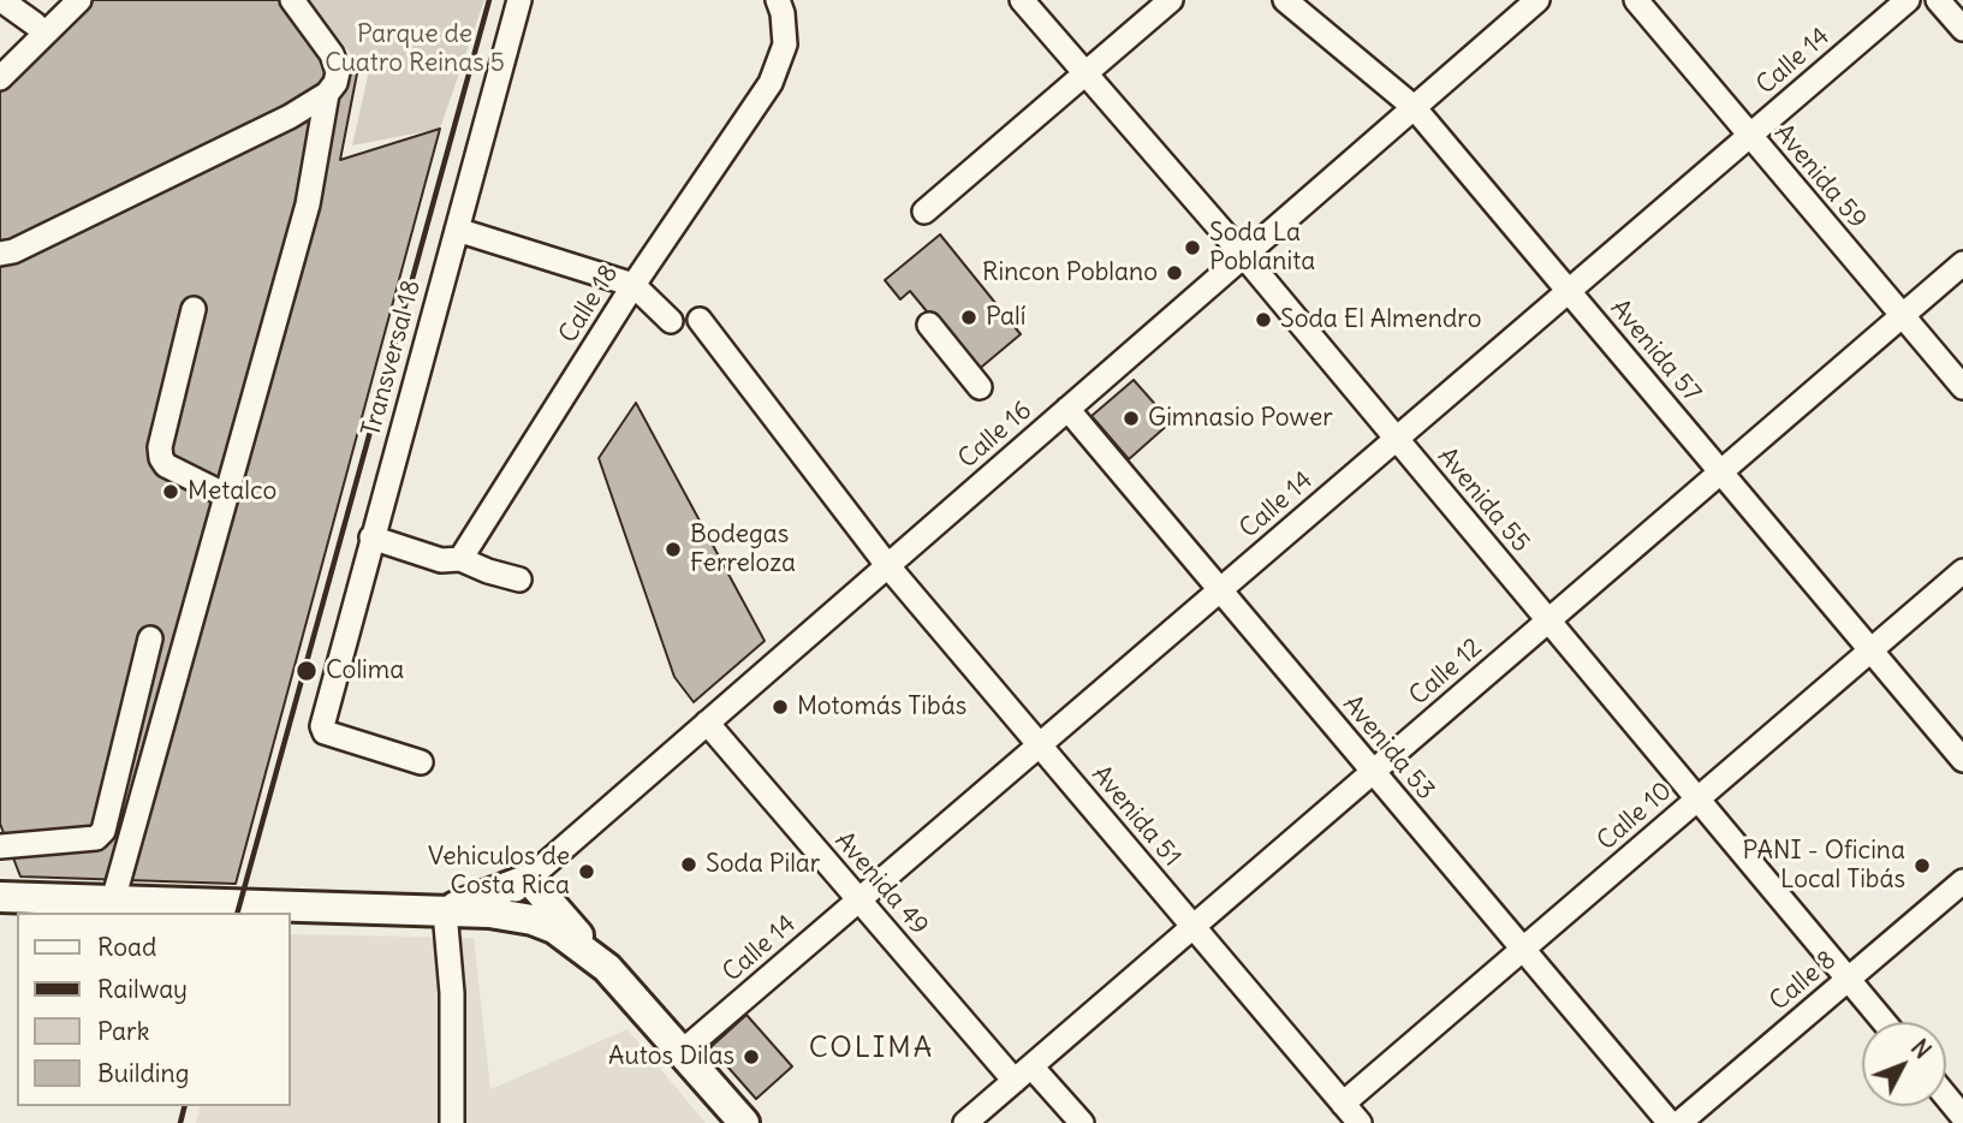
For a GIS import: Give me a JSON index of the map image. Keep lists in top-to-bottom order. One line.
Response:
{"streets":{"street":["Calle 14","Avenida 59","Calle 18","Avenida 57","Transversal 18","Calle 16","Avenida 55","Calle 12","Avenida 53","Avenida 51","Calle 10","Avenida 49","Calle 8"]},"crossings":[["Calle 14","Avenida 59"],["Calle 14","Avenida 57"],["Calle 14","Avenida 55"],["Calle 14","Avenida 53"],["Calle 14","Avenida 51"],["Calle 14","Avenida 49"],["Avenida 59","Calle 12"],["Avenida 57","Calle 16"],["Avenida 57","Calle 12"],["Avenida 57","Calle 10"],["Calle 16","Avenida 55"],["Calle 16","Avenida 53"],["Calle 16","Avenida 51"],["Calle 16","Avenida 49"],["Avenida 55","Calle 12"],["Avenida 55","Calle 10"],["Avenida 55","Calle 8"],["Calle 12","Avenida 53"],["Calle 12","Avenida 51"],["Calle 12","Avenida 49"],["Avenida 53","Calle 10"],["Avenida 51","Calle 10"]],"districts":["COLIMA"],"parks":["Parque de Cuatro Reinas 5"],"places":["Soda La Poblanita","Rincon Poblano","Palí","Soda El Almendro","Gimnasio Power","Metalco","Bodegas Ferreloza","Colima","Motomás Tibás","Soda Pilar","PANI - Oficina Local Tibás","Vehiculos de Costa Rica","Autos Dilas"],"legend":["Road","Railway","Park","Building"],"north":"top right"}
